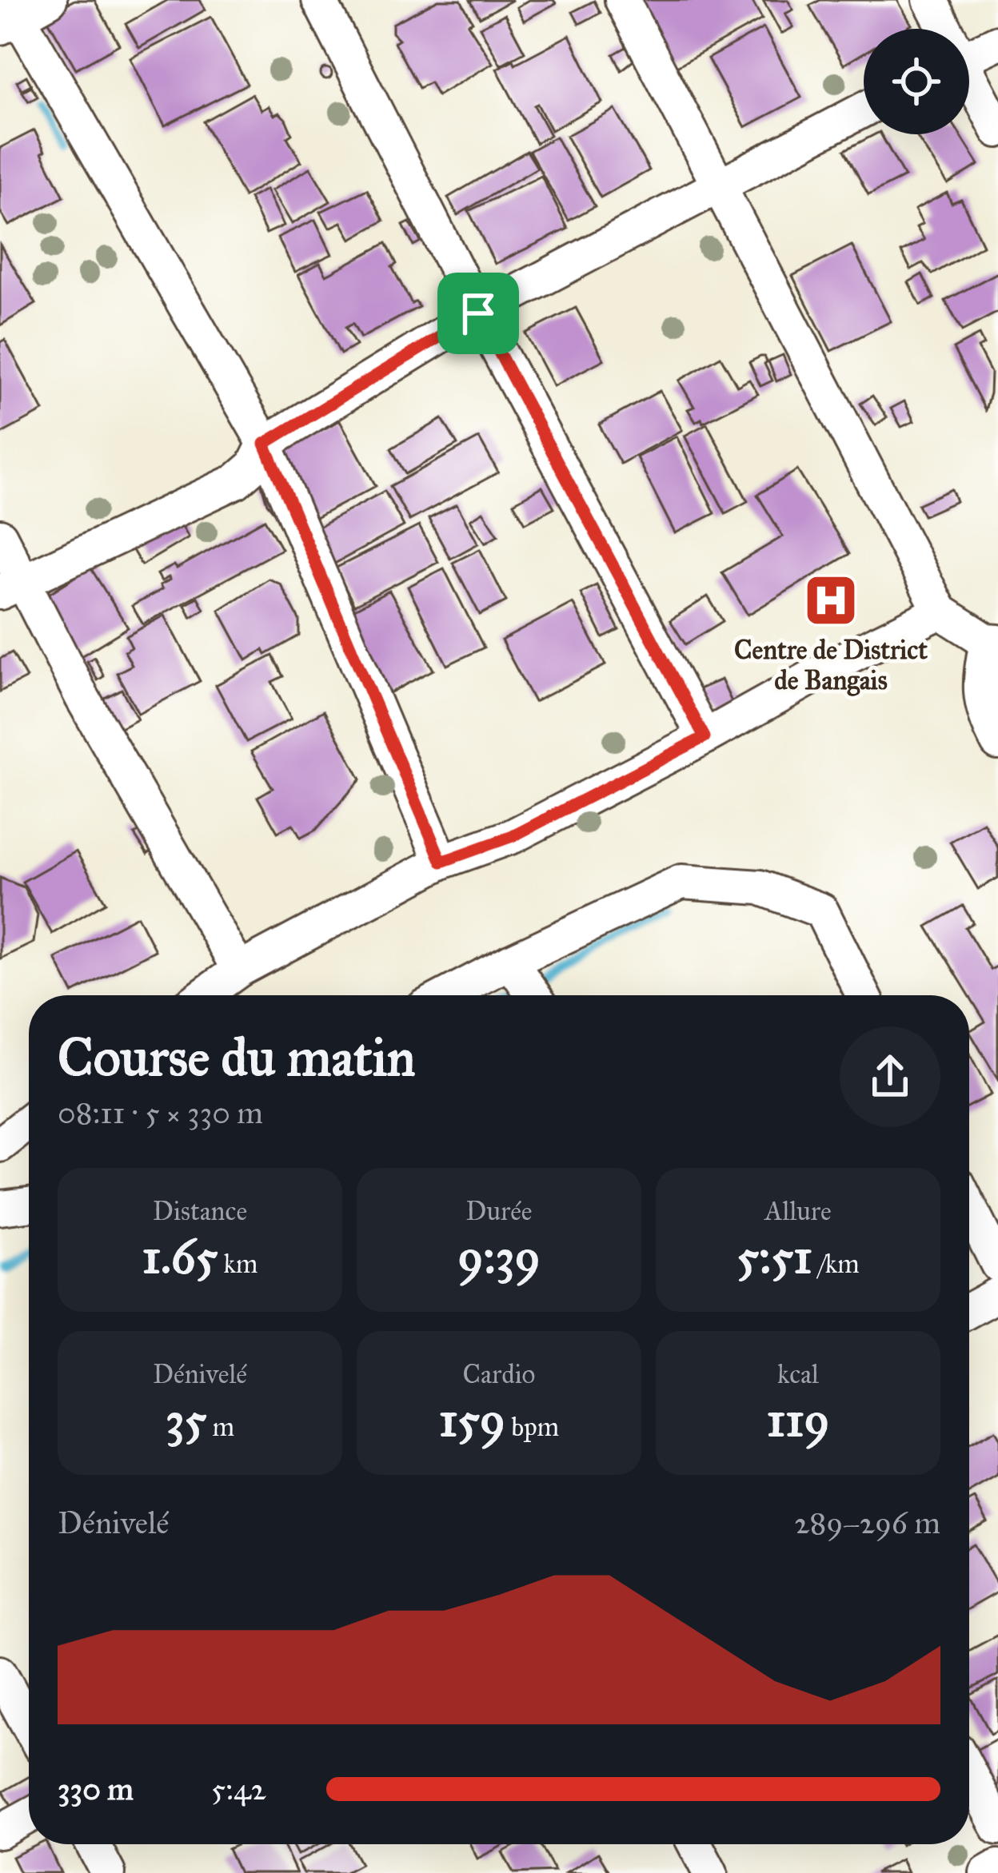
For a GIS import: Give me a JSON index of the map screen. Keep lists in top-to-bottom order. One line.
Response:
{"places":{"hospital":["Centre de District de Bangais"]},"page":{"heading":["Course du matin","08:11 · 5 × 330 m"],"stats":[["Distance","1.65 km"],["Durée","9:39"],["Allure","5:51 /km"],["Dénivelé","35 m"],["Cardio","159 bpm"],["kcal","119"]],"chart":["Dénivelé","289–296 m"],"list":[{"name":"330 m","note":"5:42"}]}}
